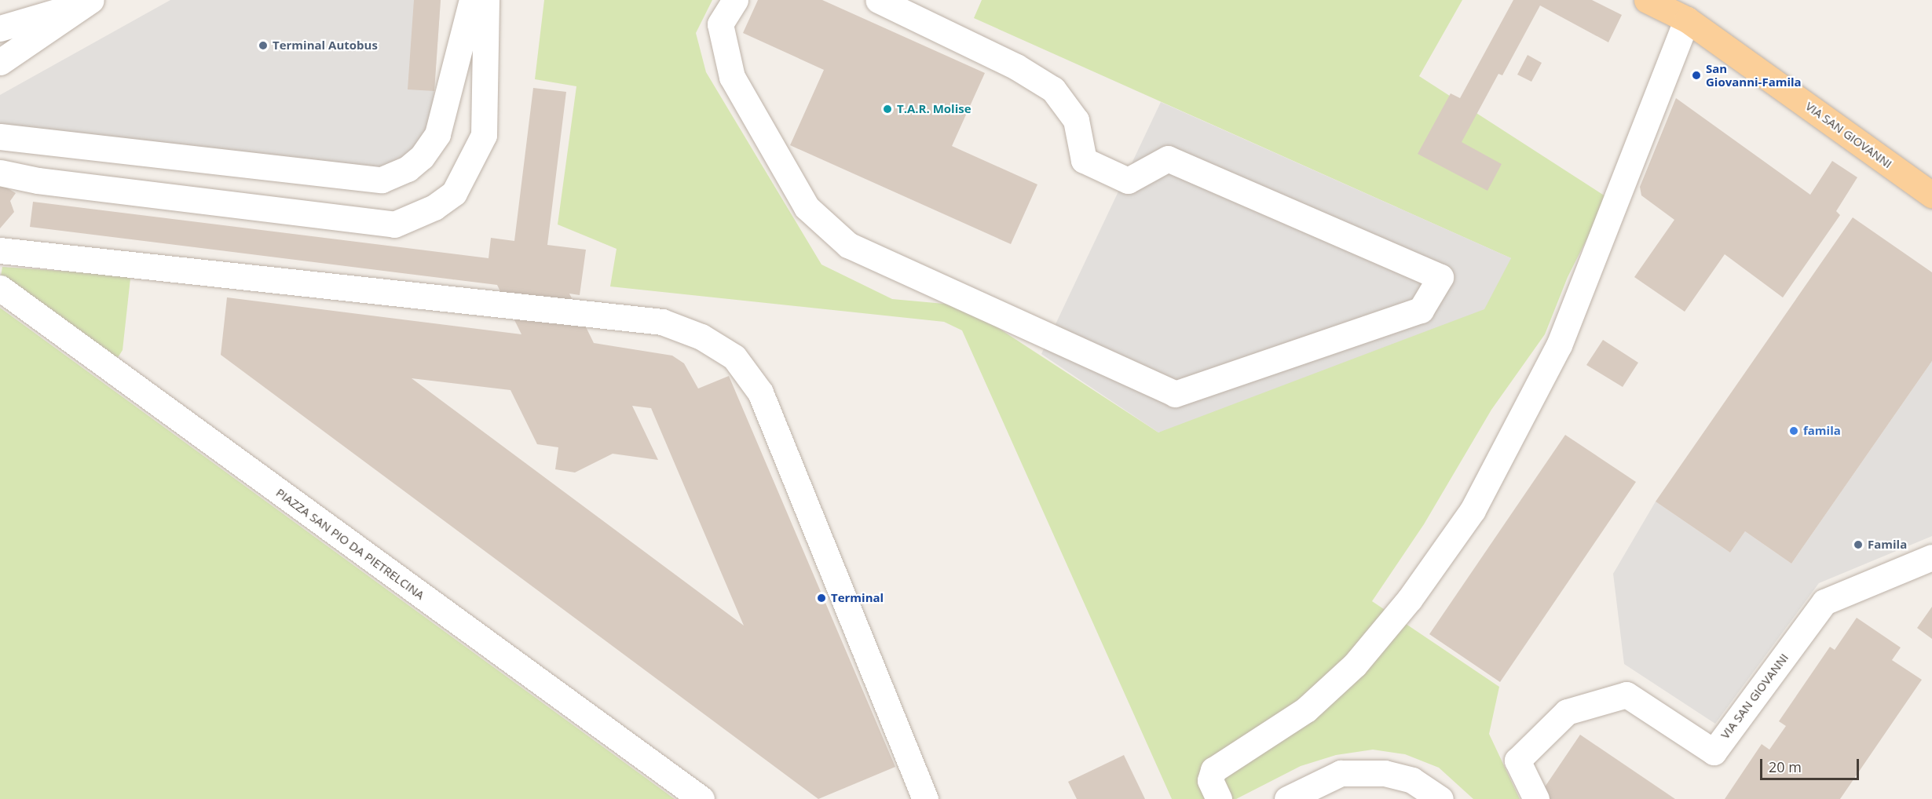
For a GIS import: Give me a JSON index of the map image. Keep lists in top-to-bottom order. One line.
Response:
{"streets":{"main road":["VIA SAN GIOVANNI"],"street":["PIAZZA SAN PIO DA PIETRELCINA"]},"places":["Terminal Autobus","San Giovanni-Famila","T.A.R. Molise","famila","Famila","Terminal"],"scale_bar":"20 m"}
